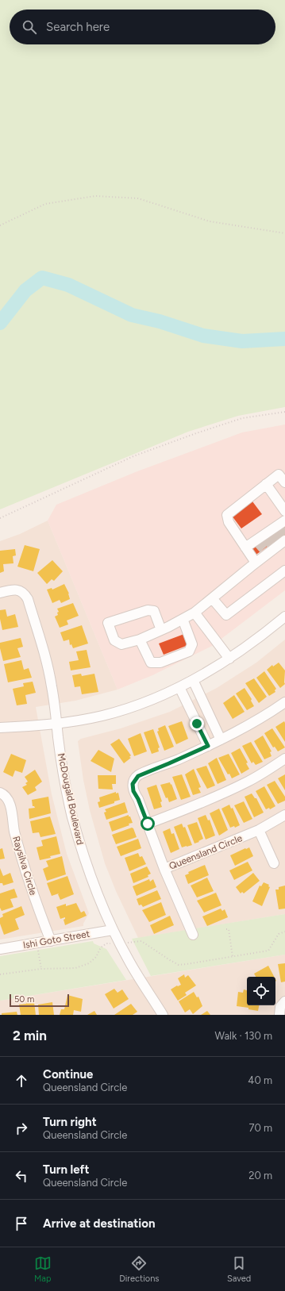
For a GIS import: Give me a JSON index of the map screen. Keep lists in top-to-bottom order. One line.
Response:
{"streets":{"street":["McDougald Boulevard","Queensland Circle","Raysilva Circle","Ishi Goto Street"]},"crossings":[["McDougald Boulevard","Ishi Goto Street"],["Raysilva Circle","Ishi Goto Street"]],"scale_bar":"50 m","page":{"search":"Search here","scale":"50 m","heading":["2 min","Walk · 130 m"],"list":[["Continue","Queensland Circle","40 m"],["Turn right","Queensland Circle","70 m"],["Turn left","Queensland Circle","20 m"],"Arrive at destination"],"nav":["Map","Directions","Saved"]}}
